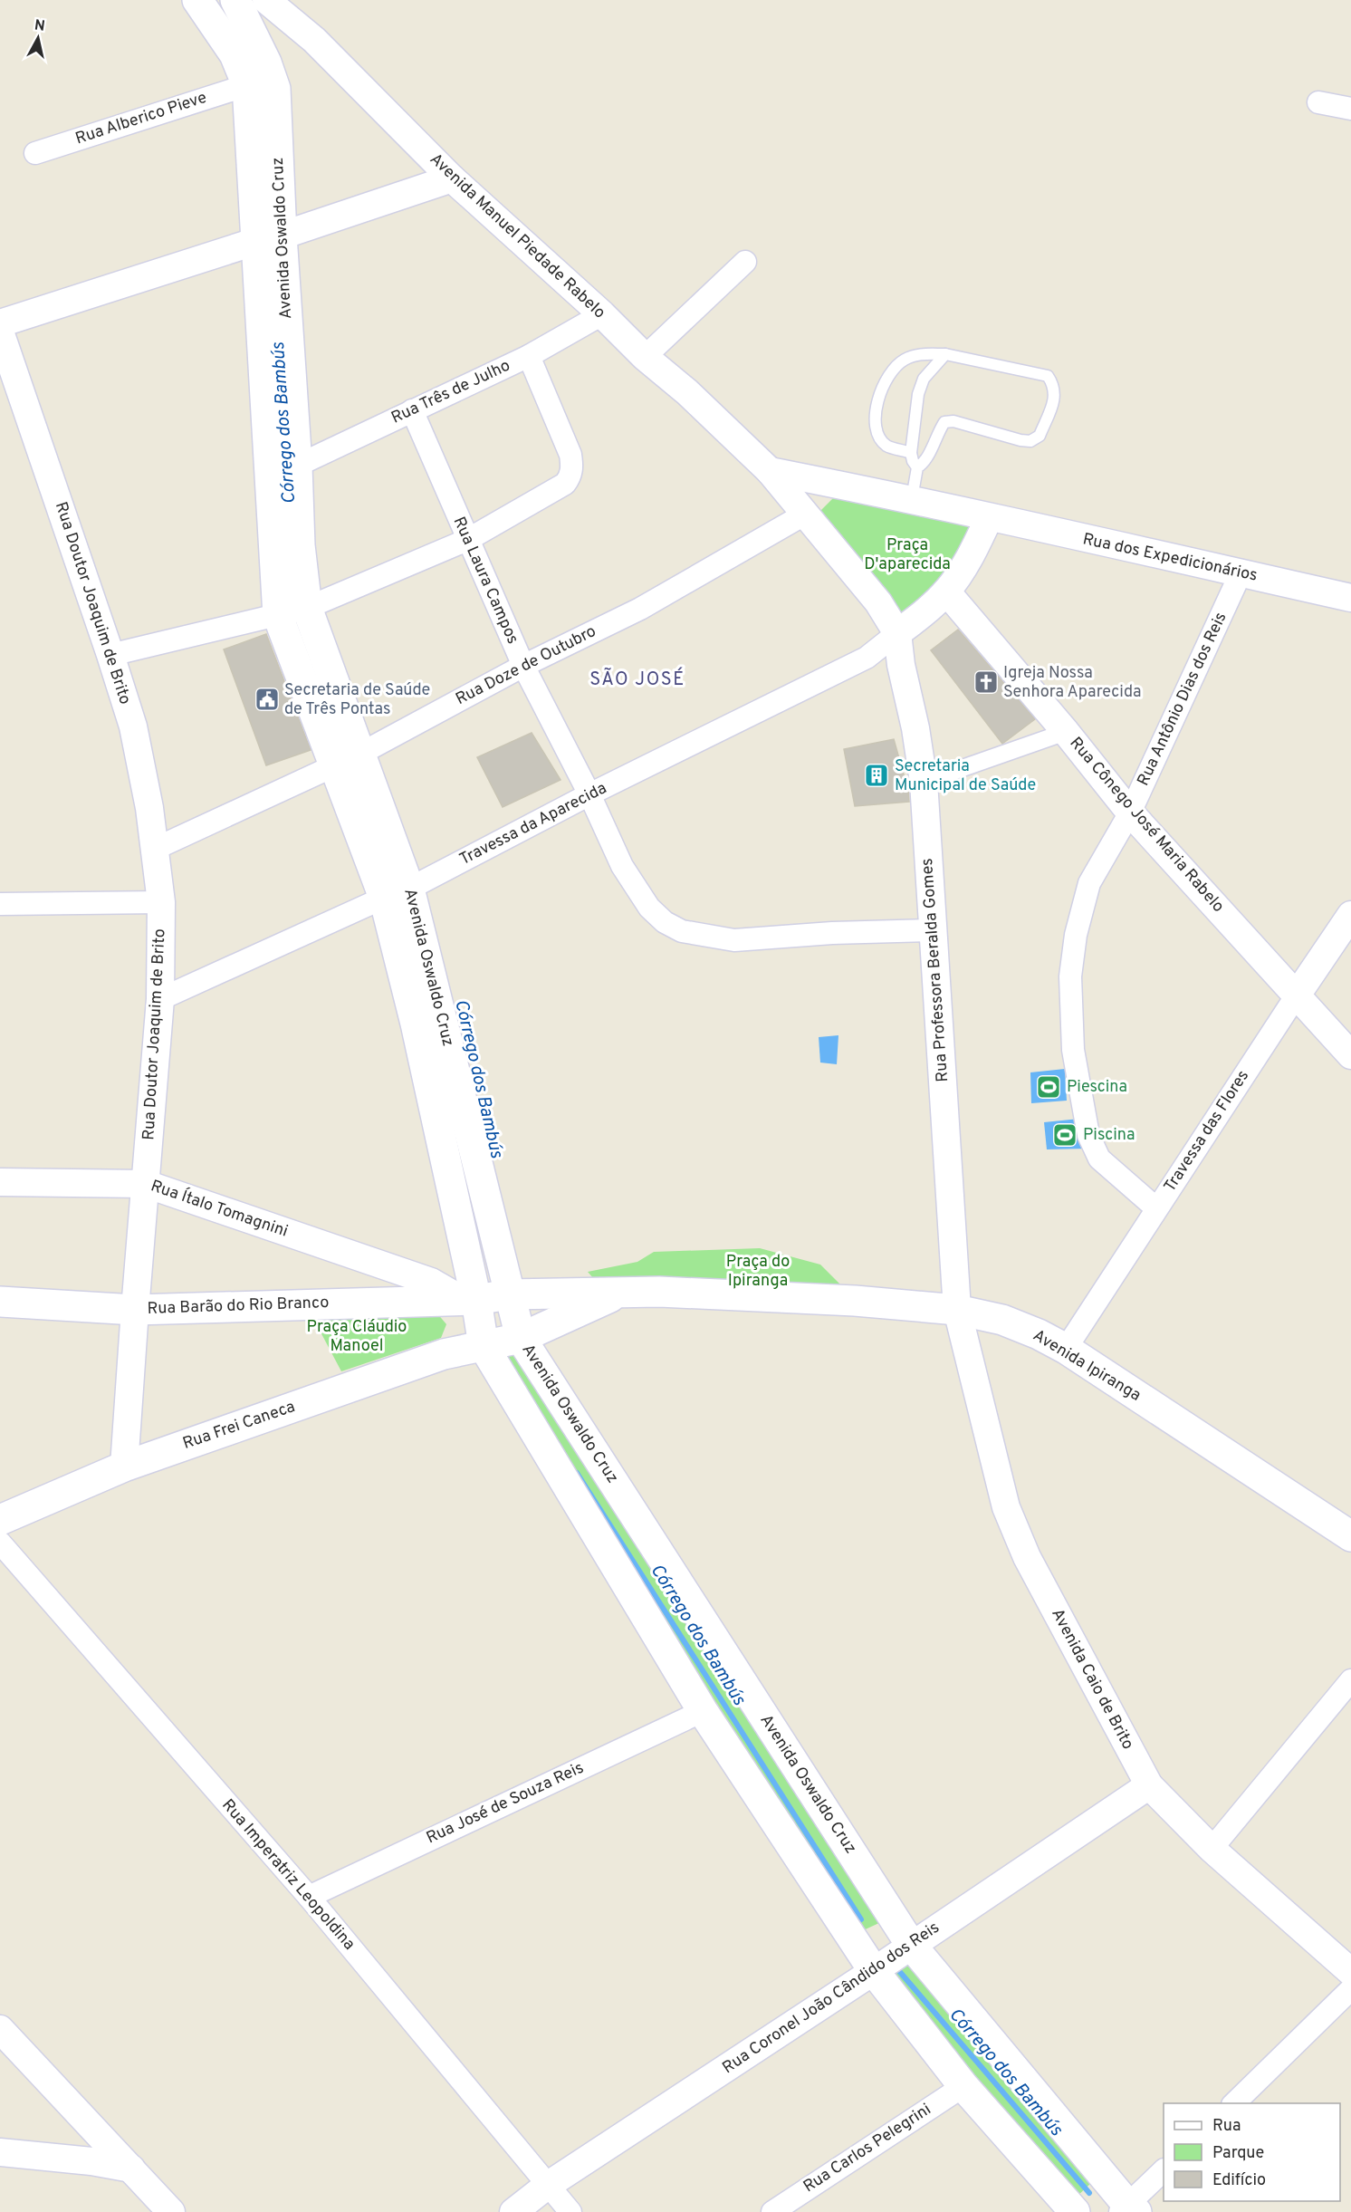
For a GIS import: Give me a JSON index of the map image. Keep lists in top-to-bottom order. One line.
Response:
{"streets":{"main road":["Avenida Oswaldo Cruz","Rua Barão do Rio Branco","Avenida Ipiranga","Rua Frei Caneca"],"street":["Rua Alberico Pieve","Avenida Manuel Piedade Rabelo","Rua Três de Julho","Rua dos Expedicionários","Rua Laura Campos","Rua Doutor Joaquim de Brito","Rua Doze de Outubro","Rua Antônio Dias dos Reis","Travessa da Aparecida","Rua Cônego José Maria Rabelo","Rua Professora Beralda Gomes","Travessa das Flores","Rua Ítalo Tomagnini","Avenida Caio de Brito","Rua José de Souza Reis","Rua Imperatriz Leopoldina","Rua Coronel João Cândido dos Reis","Rua Carlos Pelegrini"]},"crossings":[["Rua Alberico Pieve","Avenida Oswaldo Cruz"],["Avenida Manuel Piedade Rabelo","Rua Três de Julho"],["Avenida Oswaldo Cruz","Rua Três de Julho"],["Avenida Oswaldo Cruz","Rua Doze de Outubro"],["Avenida Oswaldo Cruz","Travessa da Aparecida"],["Avenida Oswaldo Cruz","Rua Ítalo Tomagnini"],["Avenida Oswaldo Cruz","Rua Barão do Rio Branco"],["Avenida Oswaldo Cruz","Avenida Ipiranga"],["Avenida Oswaldo Cruz","Rua Frei Caneca"],["Avenida Oswaldo Cruz","Rua José de Souza Reis"],["Avenida Oswaldo Cruz","Rua Coronel João Cândido dos Reis"],["Avenida Oswaldo Cruz","Rua Carlos Pelegrini"],["Rua Três de Julho","Rua Laura Campos"],["Rua dos Expedicionários","Rua Antônio Dias dos Reis"],["Rua Laura Campos","Rua Doze de Outubro"],["Rua Laura Campos","Travessa da Aparecida"],["Rua Laura Campos","Rua Professora Beralda Gomes"],["Rua Doutor Joaquim de Brito","Rua Doze de Outubro"],["Rua Doutor Joaquim de Brito","Travessa da Aparecida"],["Rua Doutor Joaquim de Brito","Rua Ítalo Tomagnini"],["Rua Doutor Joaquim de Brito","Rua Barão do Rio Branco"],["Rua Doutor Joaquim de Brito","Rua Frei Caneca"],["Rua Antônio Dias dos Reis","Rua Cônego José Maria Rabelo"],["Rua Antônio Dias dos Reis","Travessa das Flores"],["Travessa da Aparecida","Rua Professora Beralda Gomes"],["Rua Cônego José Maria Rabelo","Travessa das Flores"],["Rua Professora Beralda Gomes","Avenida Ipiranga"],["Rua Professora Beralda Gomes","Avenida Caio de Brito"],["Travessa das Flores","Avenida Ipiranga"],["Rua Ítalo Tomagnini","Rua Barão do Rio Branco"],["Rua Barão do Rio Branco","Avenida Ipiranga"],["Avenida Ipiranga","Rua Frei Caneca"],["Avenida Ipiranga","Avenida Caio de Brito"],["Avenida Caio de Brito","Rua Coronel João Cândido dos Reis"],["Rua José de Souza Reis","Rua Imperatriz Leopoldina"],["Rua Imperatriz Leopoldina","Rua Coronel João Cândido dos Reis"]],"districts":["SÃO JOSÉ"],"water":["Córrego dos Bambús"],"parks":["Praça D'aparecida","Praça do Ipiranga","Praça Cláudio Manoel"],"places":{"church":["Igreja Nossa Senhora Aparecida"],"public building":["Secretaria de Saúde de Três Pontas"],"building":["Secretaria Municipal de Saúde"],"sports":["Piescina","Piscina"]},"legend":["Rua","Parque","Edifício"],"north":"top"}
